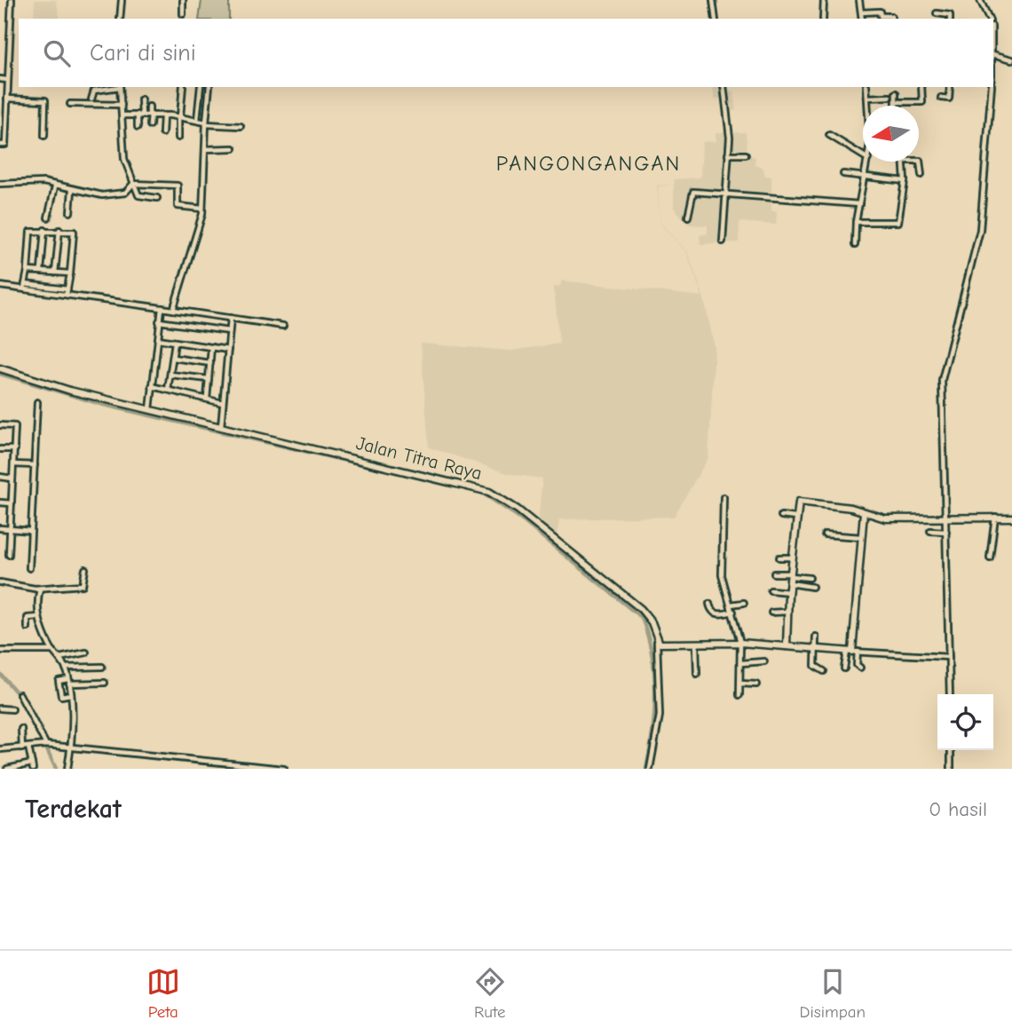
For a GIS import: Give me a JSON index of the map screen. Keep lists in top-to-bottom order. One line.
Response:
{"streets":{"street":["Jalan Titra Raya"]},"districts":["PANGONGANGAN"],"north":"left","page":{"search":"Cari di sini","heading":["Terdekat","0 hasil"],"nav":["Peta","Rute","Disimpan"]}}
